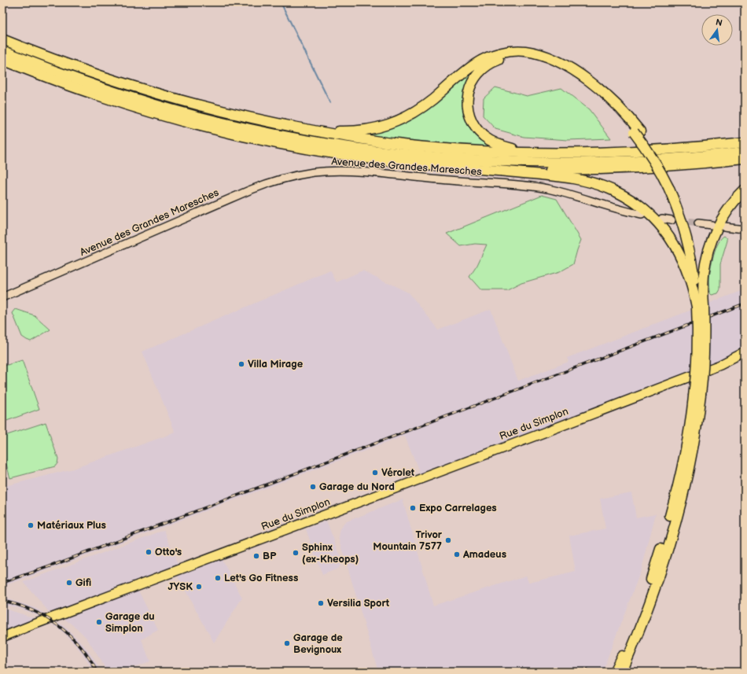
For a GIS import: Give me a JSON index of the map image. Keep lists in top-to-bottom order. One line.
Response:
{"streets":{"main road":["Avenue des Grandes Maresches","Rue du Simplon"]},"places":["Villa Mirage","Vérolet","Garage du Nord","Expo Carrelages","Matériaux Plus","Trivor Mountain 7577","Otto's","Sphinx (ex-Kheops)","Amadeus","BP","Let's Go Fitness","Gifi","JYSK","Versilia Sport","Garage du Simplon","Garage de Bevignoux"],"north":"top"}
